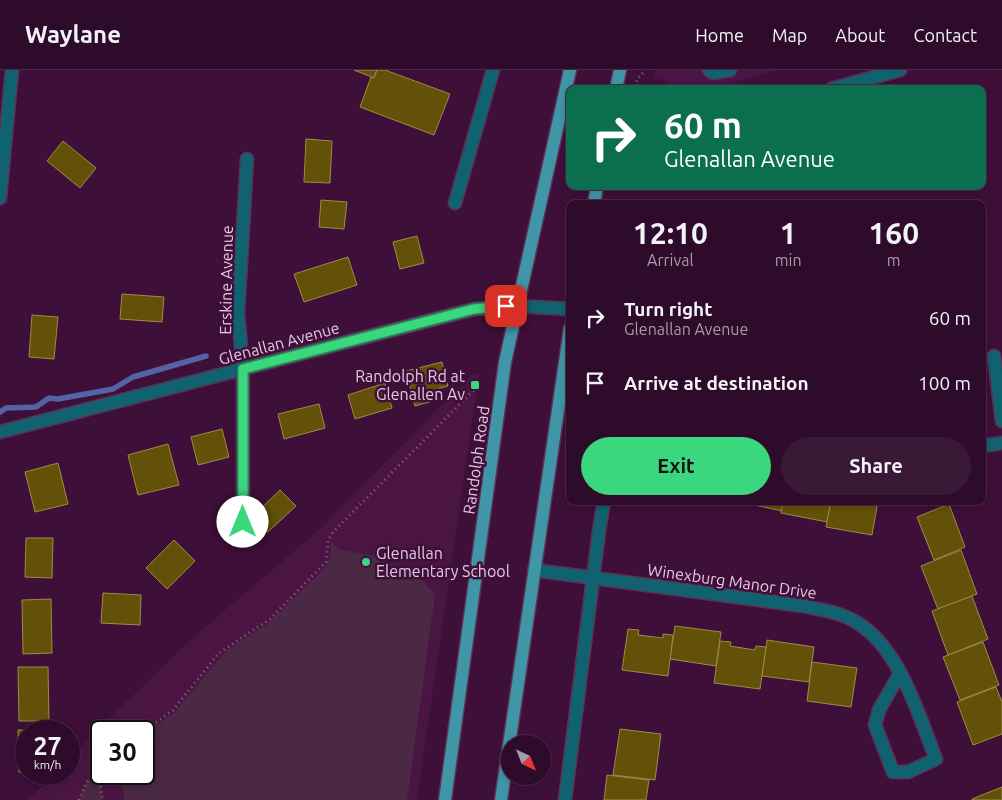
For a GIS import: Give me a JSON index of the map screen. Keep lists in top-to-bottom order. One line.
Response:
{"streets":{"main road":["Randolph Road"],"street":["Erskine Avenue","Glenallan Avenue","Winexburg Manor Drive"]},"crossings":[["Erskine Avenue","Glenallan Avenue"],["Glenallan Avenue","Randolph Road"]],"places":{"transit":["Randolph Rd at Glenallen Av"],"other":["Glenallan Elementary School"]},"north":"bottom right","page":{"header":"Waylane","nav":["Home","Map","About","Contact"],"turn":["60 m","Glenallan Avenue"],"eta":["12:10","Arrival","1","min","160","m"],"list":[{"name":"Turn right","note":"Glenallan Avenue","value":"60 m"},{"name":"Arrive at destination","value":"100 m"}],"buttons":["Exit","Share"],"speed":"27 km/h","limit":"30"}}
